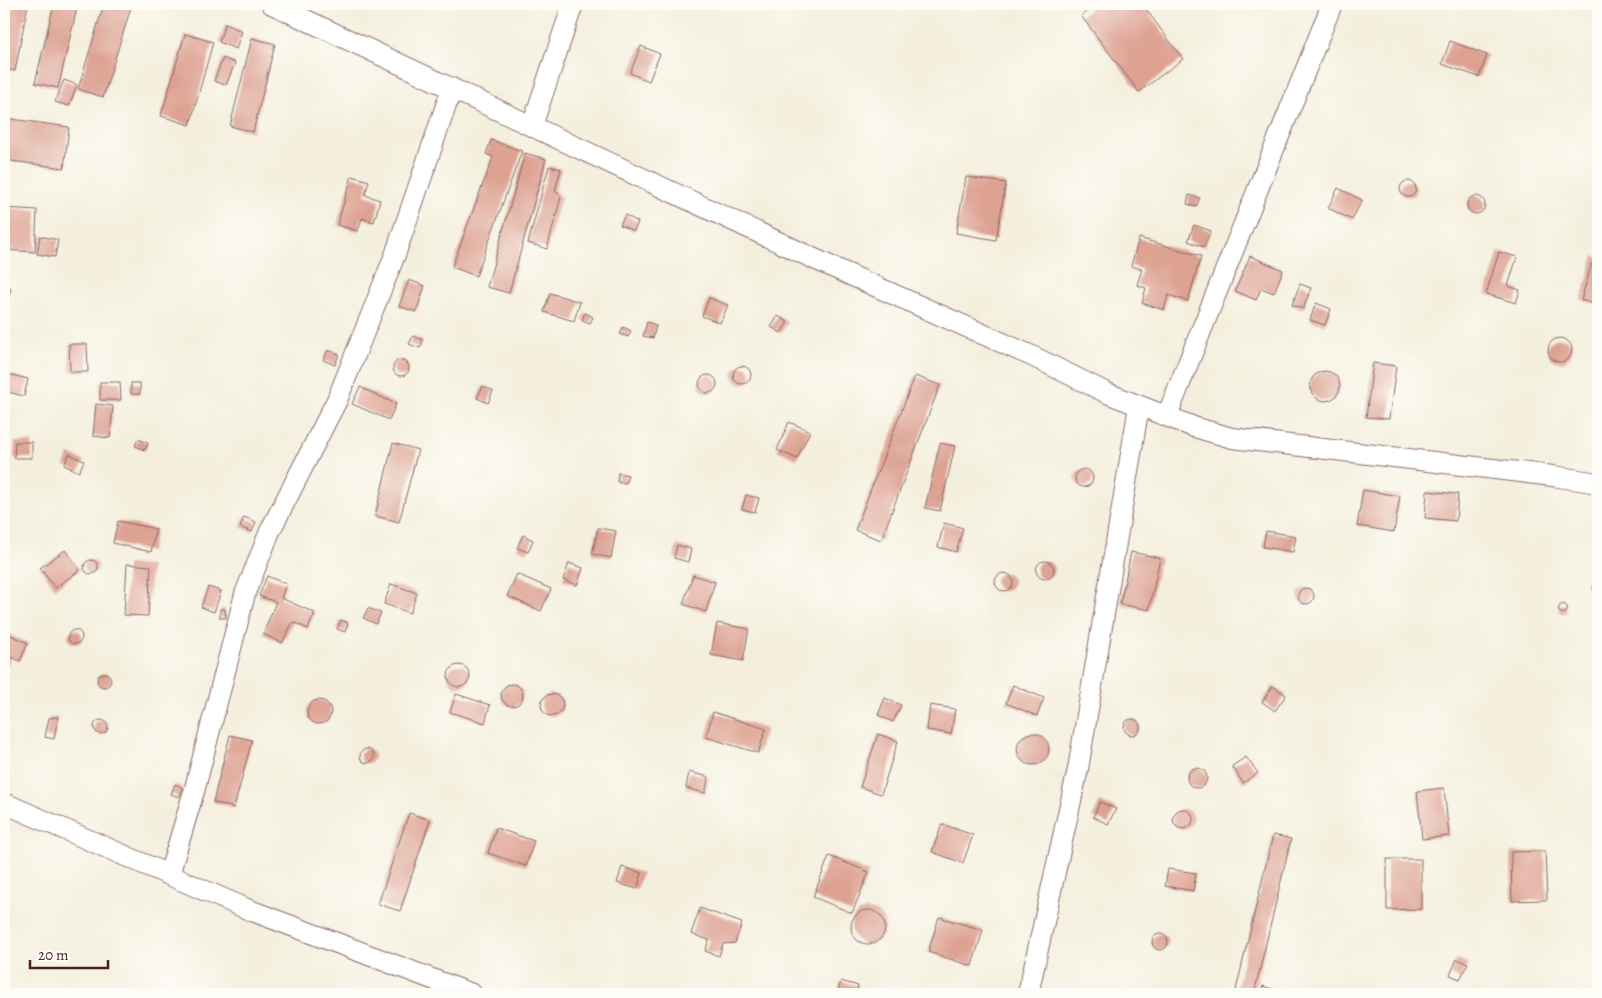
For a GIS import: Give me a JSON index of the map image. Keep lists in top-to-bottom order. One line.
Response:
{"scale_bar":"20 m"}
